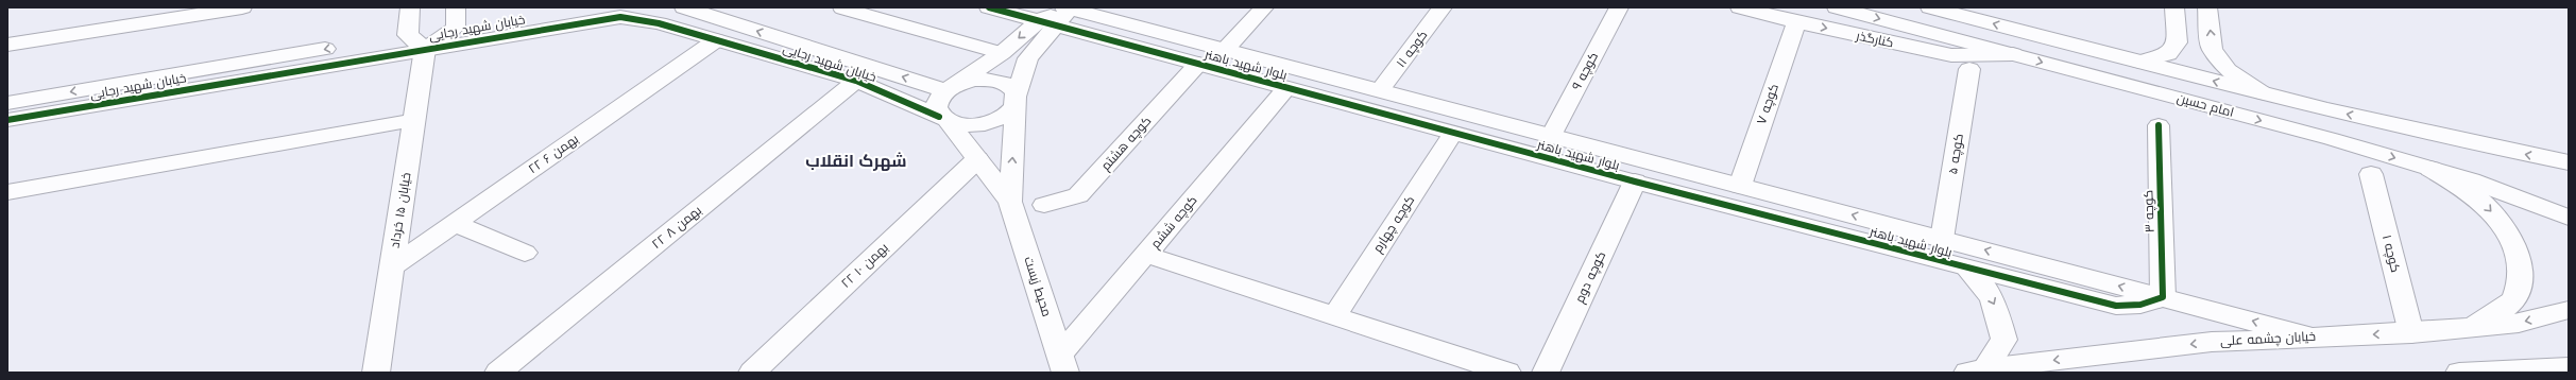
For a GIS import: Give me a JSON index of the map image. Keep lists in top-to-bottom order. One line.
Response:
{"streets":{"street":["خیابان شهید رجایی","کنارگذر","کوچه ۱۱","بلوار شهید باهنر","کوچه ۹","کوچه ۷","امام حسین","کوچه هشتم","۲۲ بهمن ۶","کوچه ۵","خیابان ۱۵ خرداد","کوچه ۳","کوچه ششم","کوچه چهارم","۲۲ بهمن ۸","کوچه ۱","۲۲ بهمن ۱۰","کوچه دوم","محیط زیست","خیابان چشمه علی"]},"crossings":[["خیابان شهید رجایی","۲۲ بهمن ۶"],["خیابان شهید رجایی","خیابان ۱۵ خرداد"],["خیابان شهید رجایی","۲۲ بهمن ۸"],["خیابان شهید رجایی","محیط زیست"],["کنارگذر","کوچه ۷"],["کنارگذر","امام حسین"],["کوچه ۱۱","بلوار شهید باهنر"],["بلوار شهید باهنر","کوچه ۹"],["بلوار شهید باهنر","کوچه ۷"],["بلوار شهید باهنر","کوچه هشتم"],["بلوار شهید باهنر","کوچه ۵"],["بلوار شهید باهنر","کوچه ۳"],["بلوار شهید باهنر","کوچه ششم"],["بلوار شهید باهنر","کوچه چهارم"],["بلوار شهید باهنر","کوچه دوم"],["بلوار شهید باهنر","محیط زیست"],["بلوار شهید باهنر","خیابان چشمه علی"],["۲۲ بهمن ۶","خیابان ۱۵ خرداد"],["کوچه ششم","محیط زیست"],["کوچه ۱","خیابان چشمه علی"],["۲۲ بهمن ۱۰","محیط زیست"]],"one_way":["کنارگذر","خیابان چشمه علی"],"districts":["شهرک انقلاب"]}
